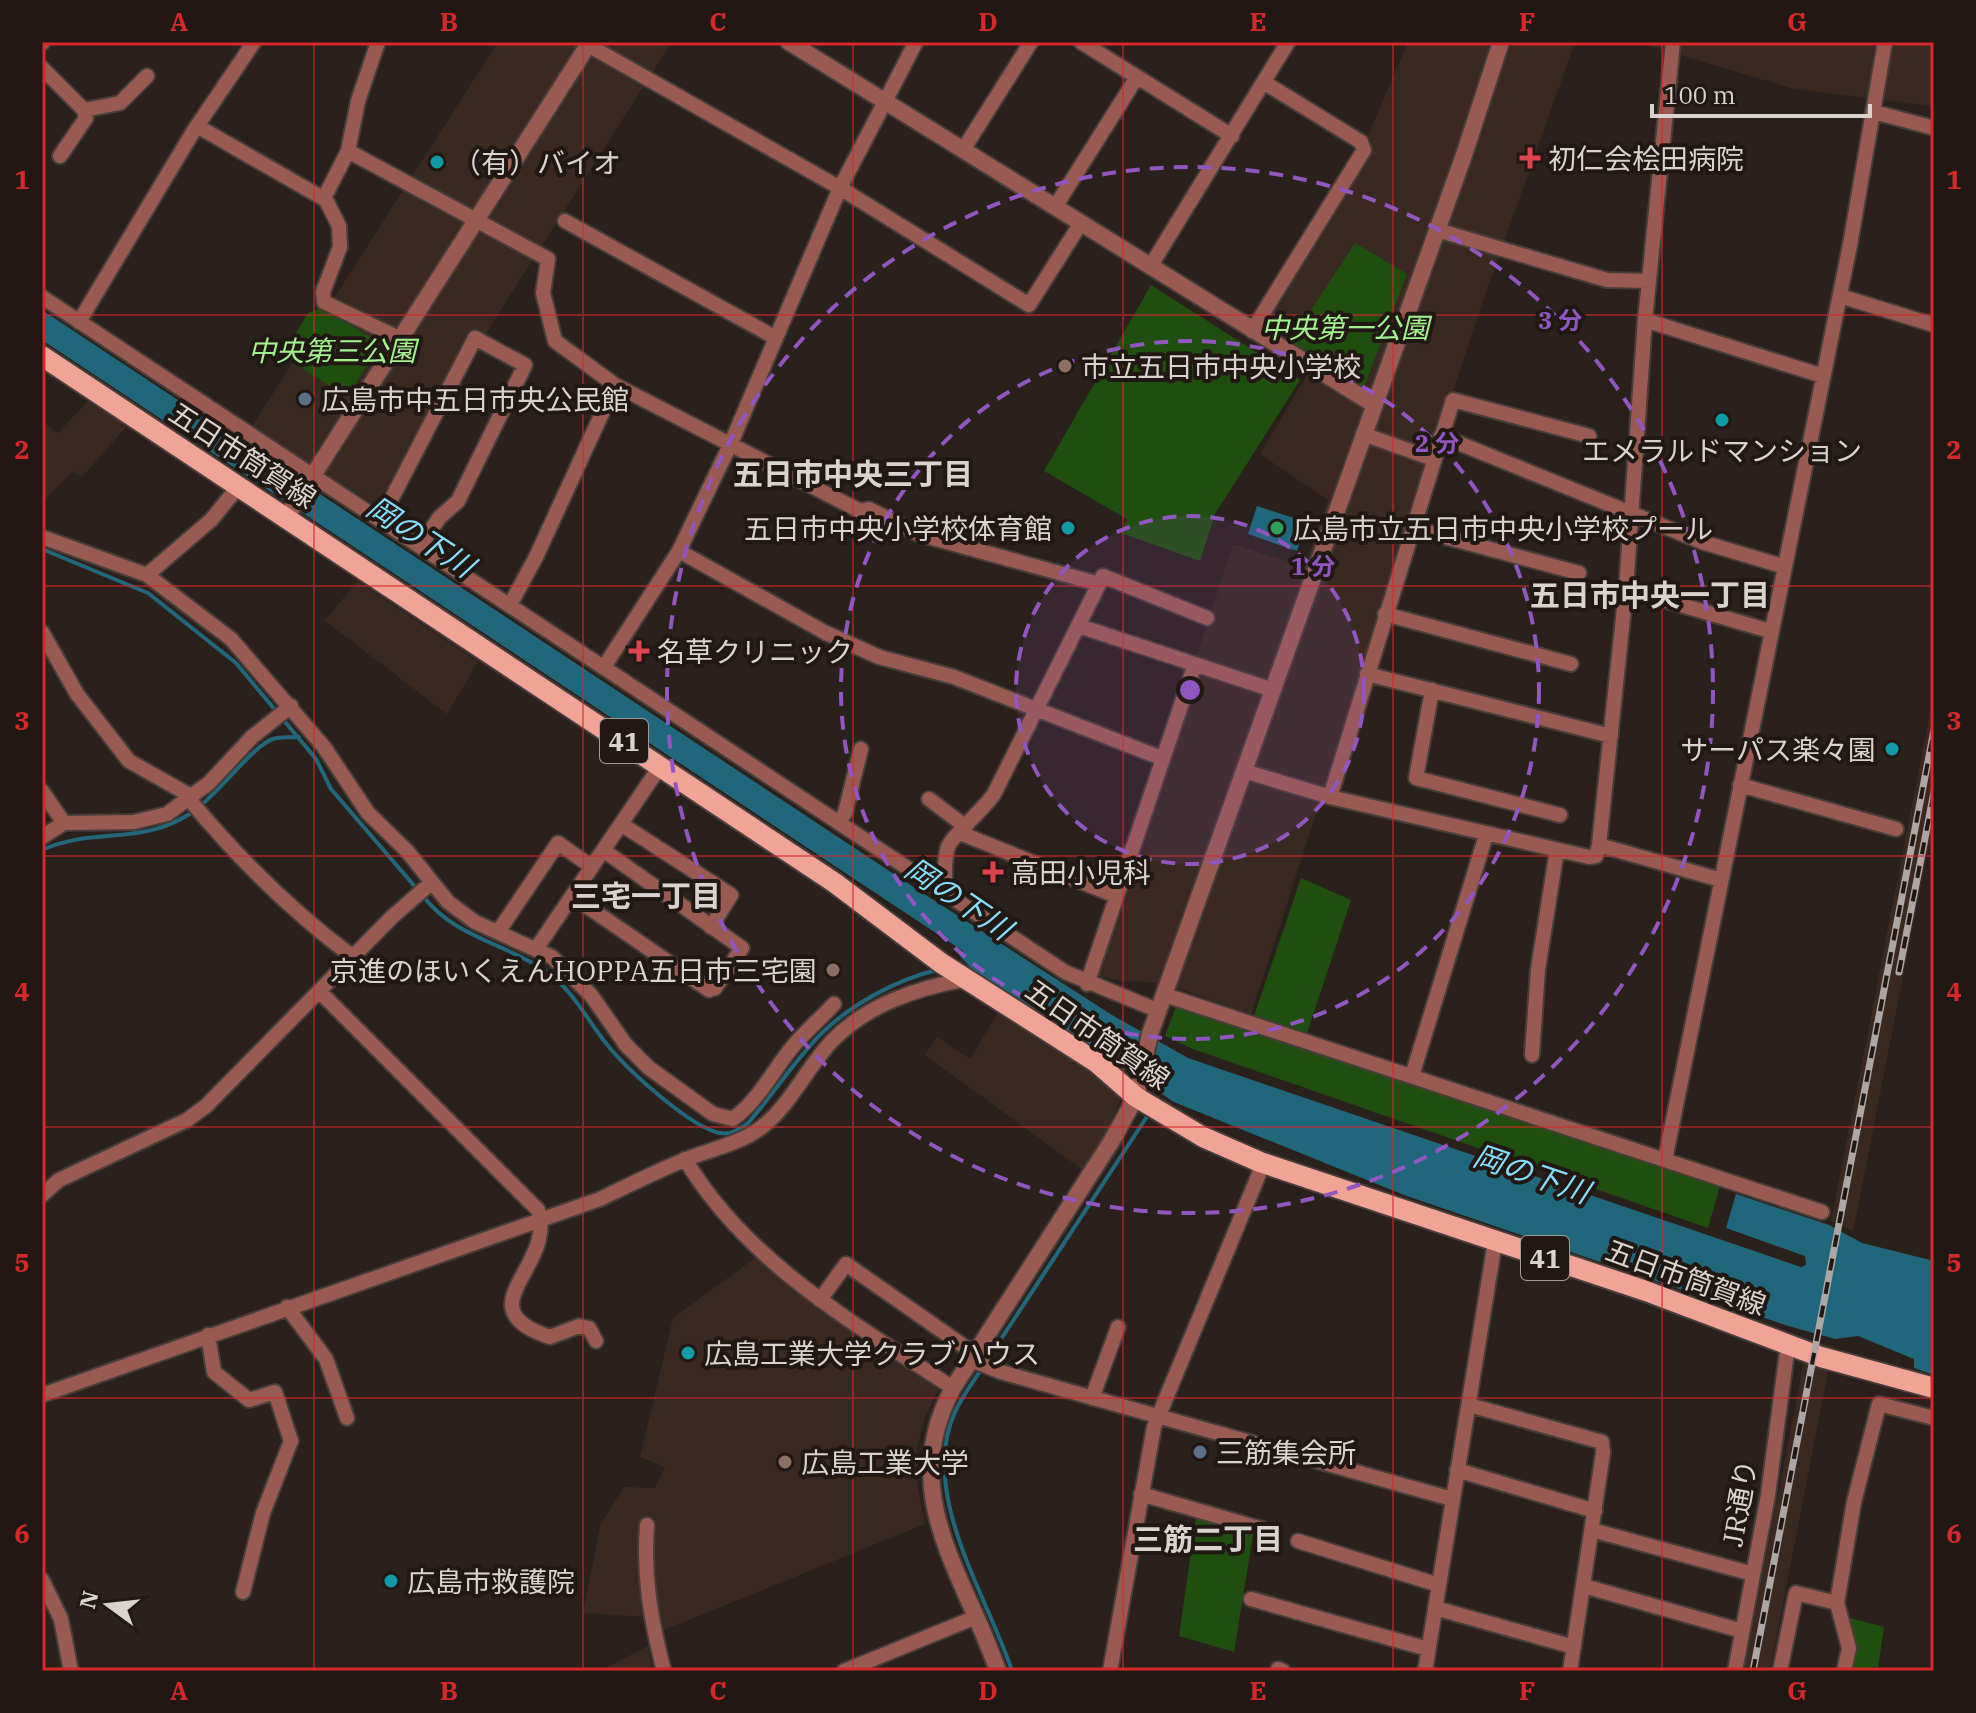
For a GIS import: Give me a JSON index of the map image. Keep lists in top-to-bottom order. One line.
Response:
{"streets":{"main road":["五日市筒賀線","41"],"street":["JR通り"]},"crossings":[["五日市筒賀線","JR通り"]],"districts":["五日市中央三丁目","五日市中央一丁目","三宅一丁目","三筋二丁目"],"water":["岡の下川"],"parks":["中央第一公園","中央第三公園"],"places":{"health":["初仁会桧田病院","名草クリニック","高田小児科"],"other":["（有）バイオ","市立五日市中央小学校","広島市中五日市央公民館","エメラルドマンション","五日市中央小学校体育館","広島市立五日市中央小学校プール","サーパス楽々園","京進のほいくえんHOPPA五日市三宅園","広島工業大学クラブハウス","三筋集会所","広島工業大学","広島市救護院"]},"scale_bar":"100 m","north":"left","grid":{"columns":["A","B","C","D","E","F","G"],"rows":["1","2","3","4","5","6"]},"rings":["3 分","2 分","1 分"]}
